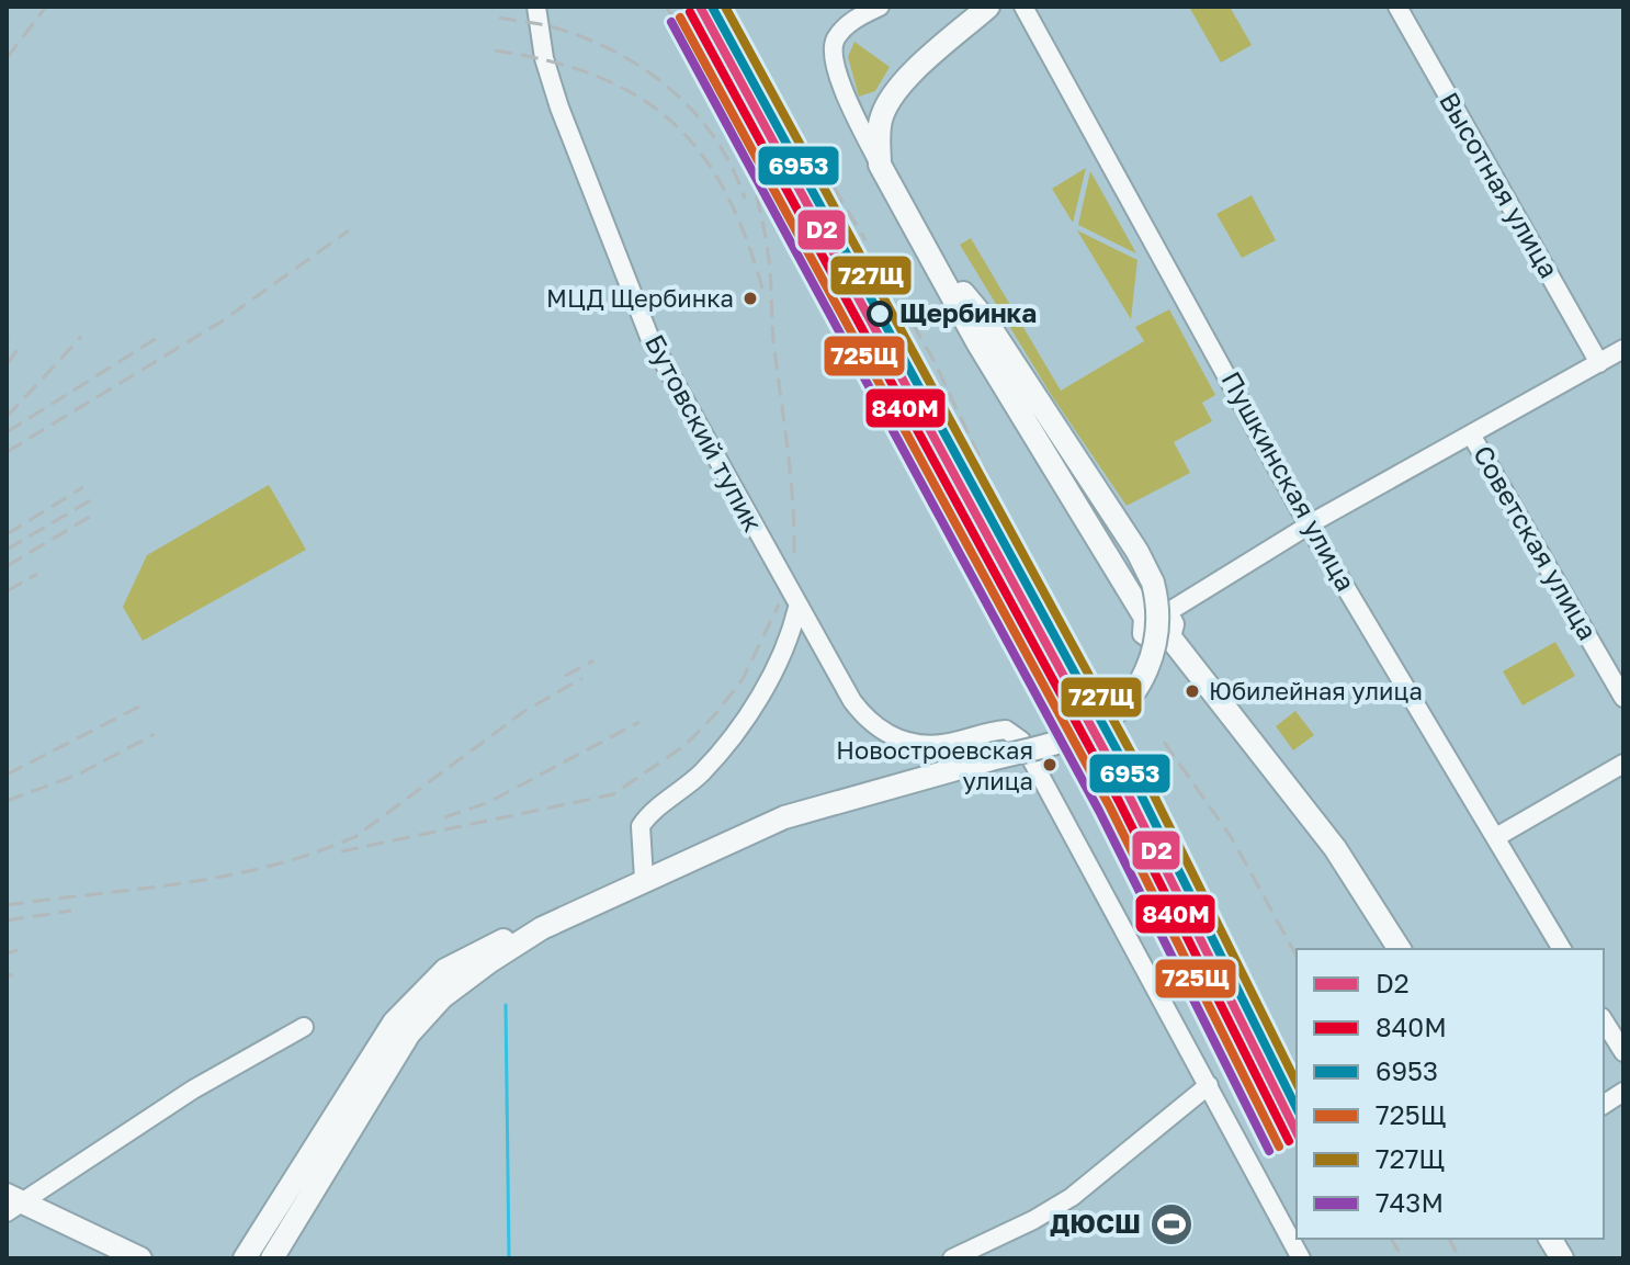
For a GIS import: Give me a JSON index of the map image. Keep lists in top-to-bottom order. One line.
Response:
{"streets":{"street":["Высотная улица","Бутовский тупик","Пушкинская улица","Советская улица"]},"places":{"other":["МЦД Щербинка","Щербинка","Юбилейная улица","Новостроевская улица"],"sports":["ДЮСШ"]},"lines":["transit line D2","transit line 6953","transit line 727Щ","transit line 840М","transit line 725Щ","transit line 743М"],"legend":["D2","840М","6953","725Щ","727Щ","743М"]}
